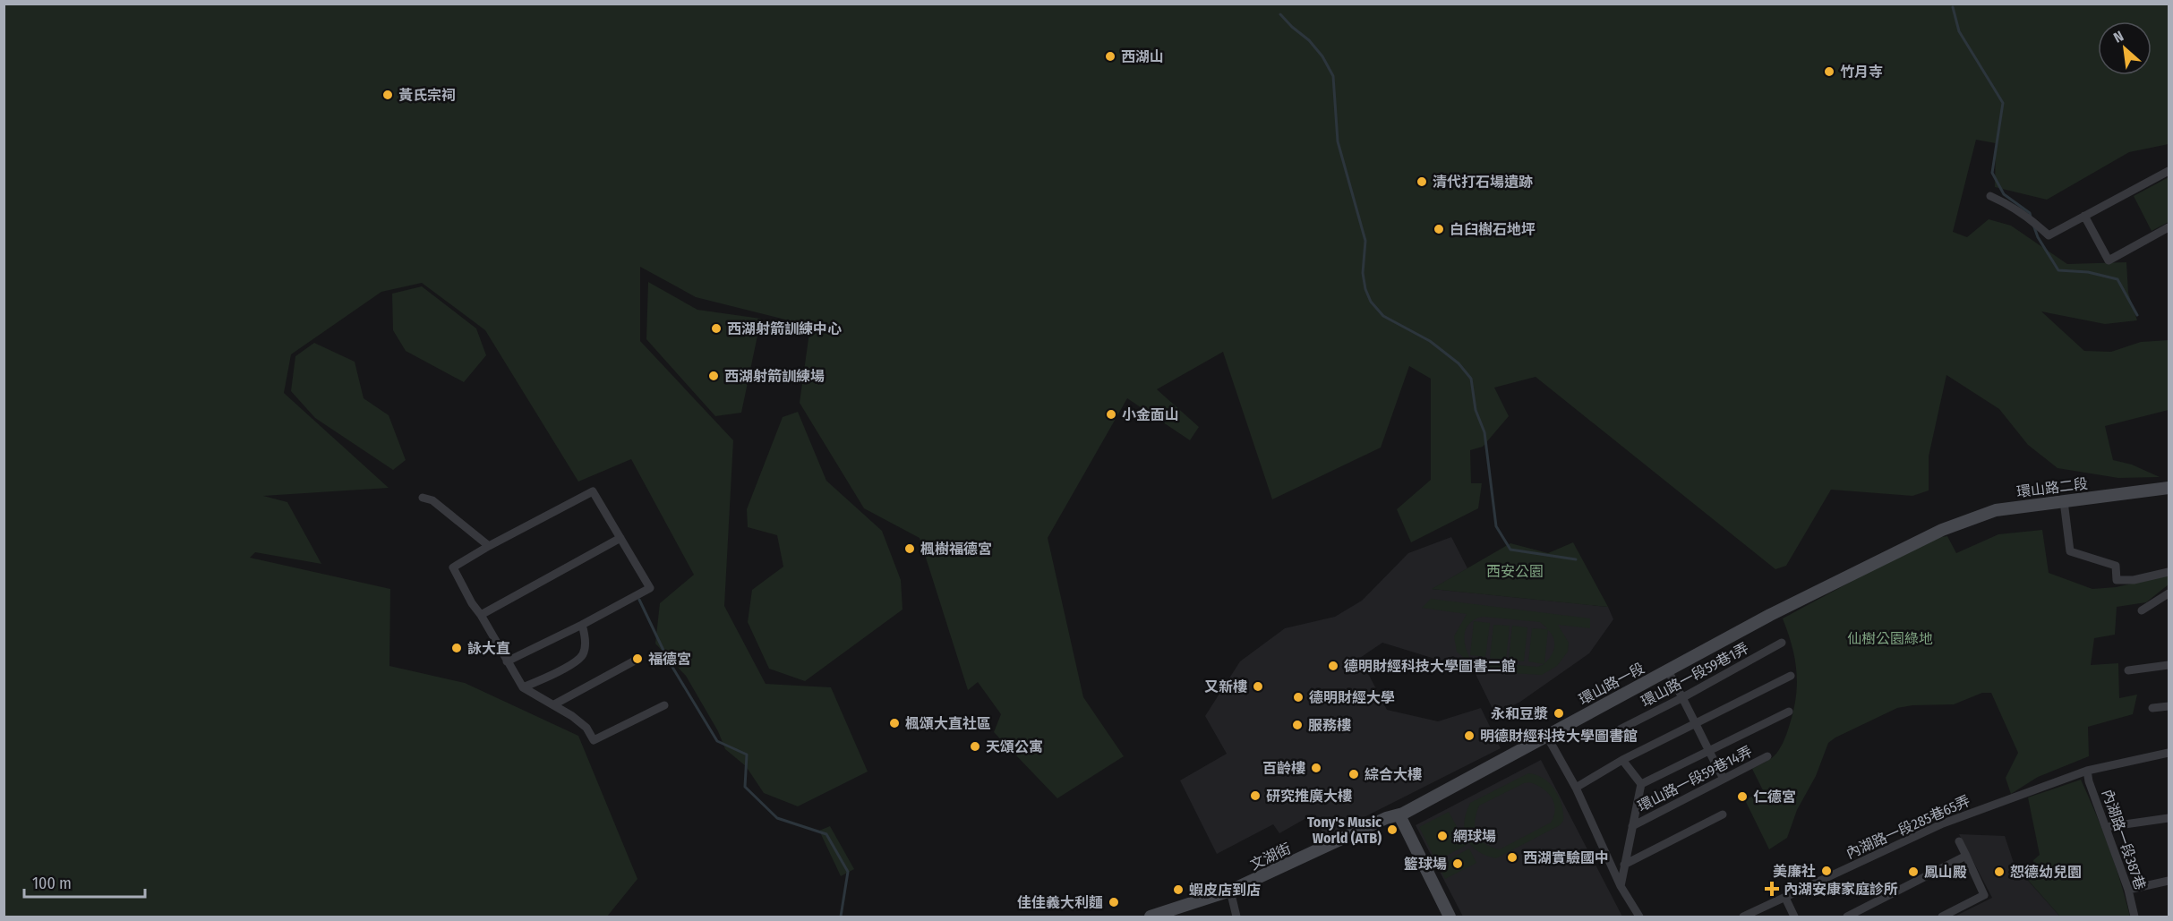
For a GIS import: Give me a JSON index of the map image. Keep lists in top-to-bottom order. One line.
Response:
{"streets":{"street":["環山路二段","環山路一段59巷1弄","環山路一段","環山路一段59巷14弄","內湖路一段285巷65弄","內湖路一段387巷","文湖街"]},"crossings":[["環山路二段","環山路一段"],["環山路一段","文湖街"],["內湖路一段285巷65弄","內湖路一段387巷"]],"parks":["西安公園","仙樹公園綠地"],"places":{"other":["西湖山","竹月寺","黃氏宗祠","清代打石場遺跡","白臼樹石地坪","西湖射箭訓練中心","西湖射箭訓練場","小金面山","楓樹福德宮","詠大直","福德宮","德明財經科技大學圖書二館","又新樓","德明財經大學","永和豆漿","楓頌大直社區","服務樓","明德財經科技大學圖書館","天頌公寓","百齡樓","綜合大樓","研究推廣大樓","仁德宮","Tony's Music World (ATB)","網球場","西湖實驗國中","籃球場","美廉社","鳳山殿","恕德幼兒園","蝦皮店到店","佳佳義大利麵"],"health":["內湖安康家庭診所"]},"scale_bar":"100 m","north":"top left"}
